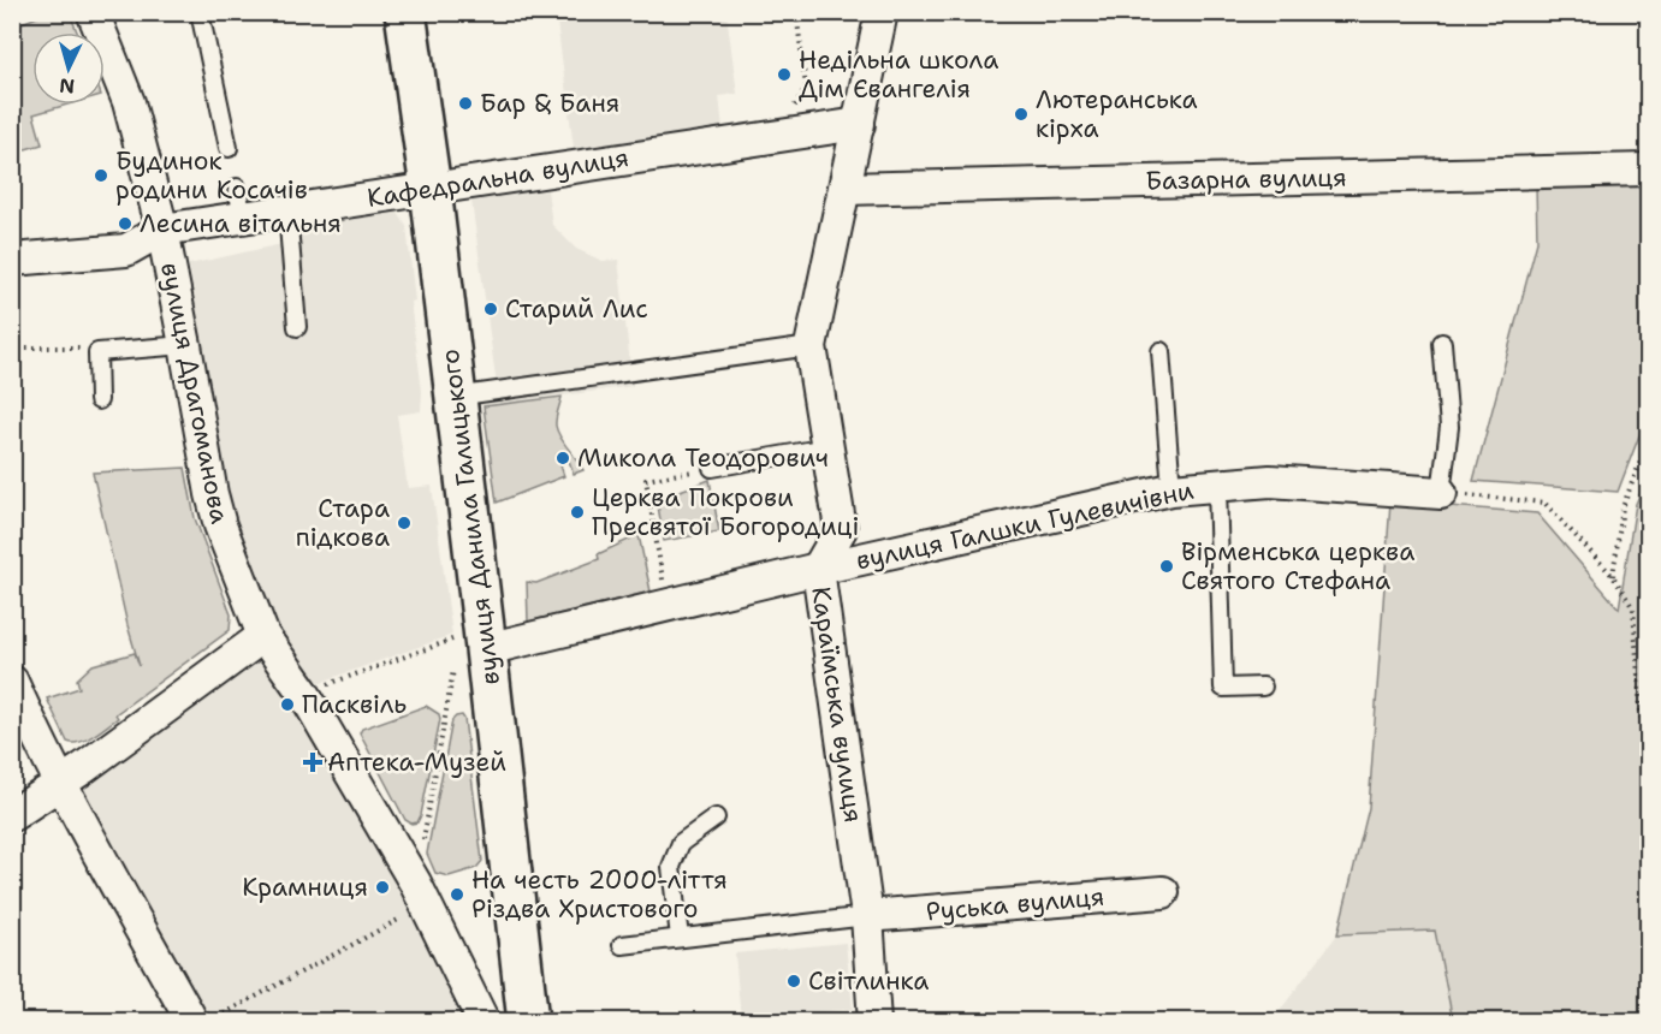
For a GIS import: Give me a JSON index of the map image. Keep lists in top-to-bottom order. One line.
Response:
{"streets":{"main road":["вулиця Данила Галицького"],"street":["Кафедральна вулиця","Базарна вулиця","вулиця Драгоманова","вулиця Галшки Гулевичівни","Караїмська вулиця","Руська вулиця"]},"crossings":[["Кафедральна вулиця","вулиця Драгоманова"],["Кафедральна вулиця","вулиця Данила Галицького"],["Кафедральна вулиця","Караїмська вулиця"],["Базарна вулиця","Караїмська вулиця"],["вулиця Данила Галицького","вулиця Галшки Гулевичівни"],["вулиця Галшки Гулевичівни","Караїмська вулиця"],["Караїмська вулиця","Руська вулиця"]],"places":{"other":["Недільна школа Дім Євангелія","Бар & Баня","Лютеранська кірха","Будинок родини Косачів","Лесина вітальня","Старий Лис","Микола Теодорович","Церква Покрови Пресвятої Богородиці","Стара підкова","Вірменська церква Святого Стефана","Пасквіль","Крамниця","На честь 2000-ліття Різдва Христового","Світлинка"],"health":["Аптека-Музей"]},"north":"bottom"}
